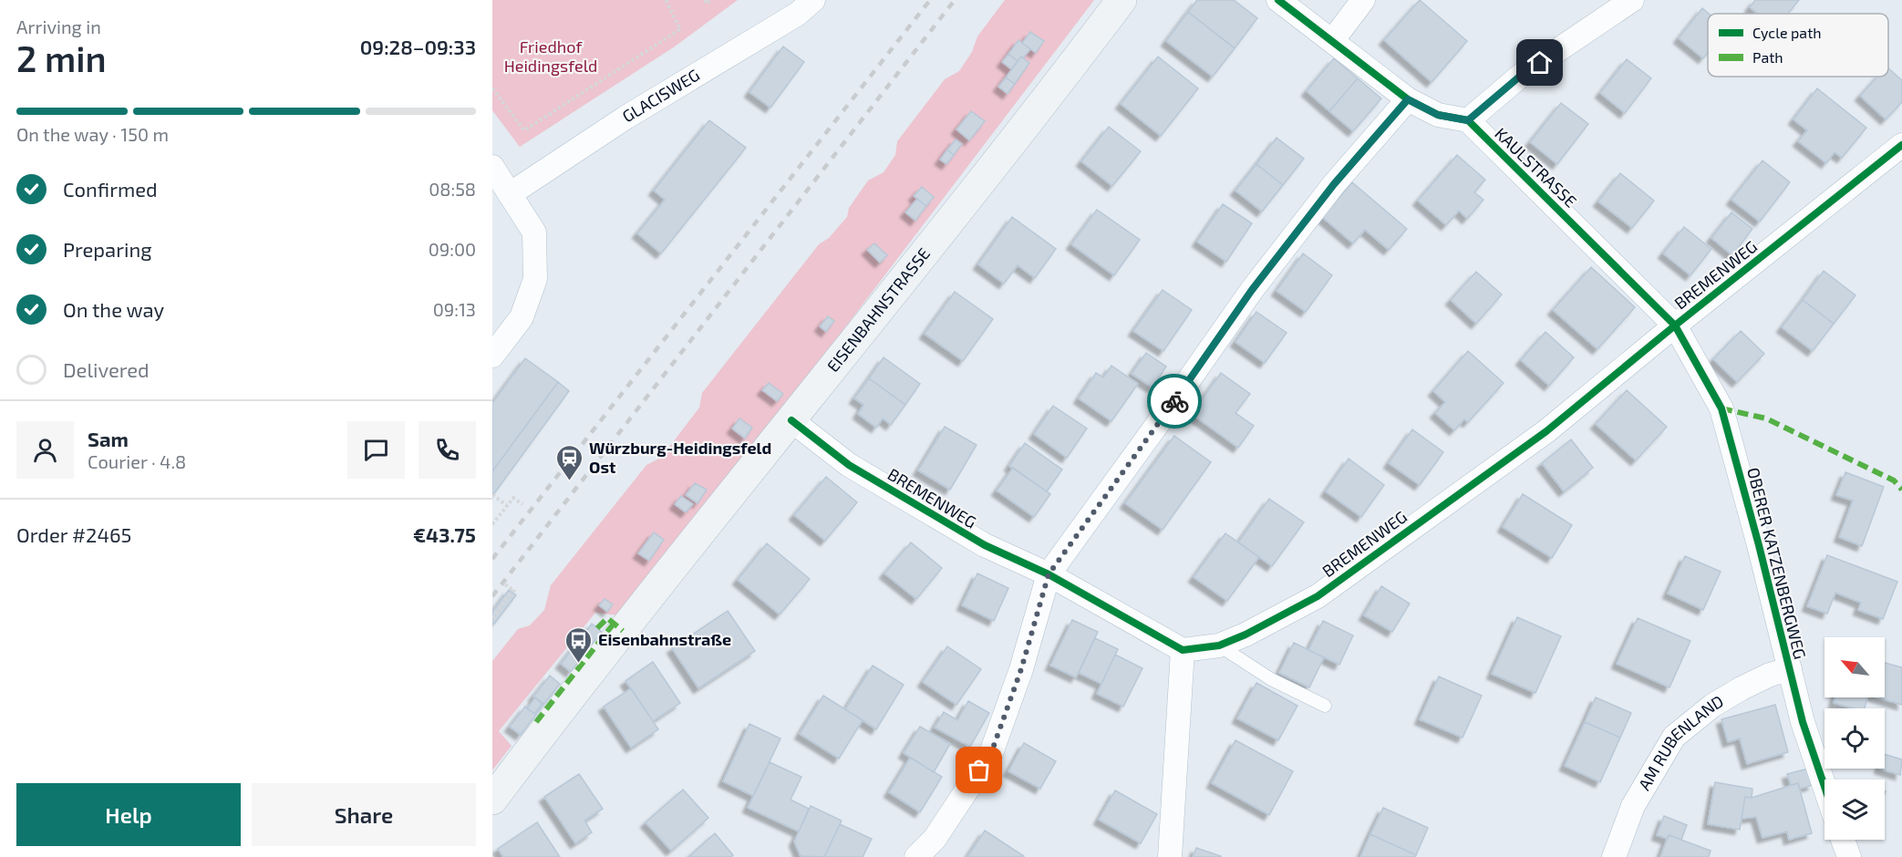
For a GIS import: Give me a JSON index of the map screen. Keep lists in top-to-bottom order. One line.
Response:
{"streets":{"street":["GLACISWEG","KAULSTRASSE","BREMENWEG","EISENBAHNSTRASSE","OBERER KATZENBERGWEG","AM RUBENLAND"]},"crossings":[["KAULSTRASSE","BREMENWEG"],["KAULSTRASSE","OBERER KATZENBERGWEG"],["BREMENWEG","EISENBAHNSTRASSE"],["BREMENWEG","OBERER KATZENBERGWEG"],["OBERER KATZENBERGWEG","AM RUBENLAND"]],"parks":["Friedhof Heidingsfeld"],"places":{"station":["Würzburg-Heidingsfeld Ost"],"bus stop":["Eisenbahnstraße"]},"legend":["Cycle path","Path"],"north":"top left","page":{"heading":["2 min","Arriving in","09:28–09:33"],"panel":["Sam","Courier · 4.8","Order #2465","€43.75"],"bar":"On the way · 150 m","list":[["Confirmed","08:58"],["Preparing","09:00"],["On the way","09:13"],"Delivered"],"buttons":["Help","Share"]}}
